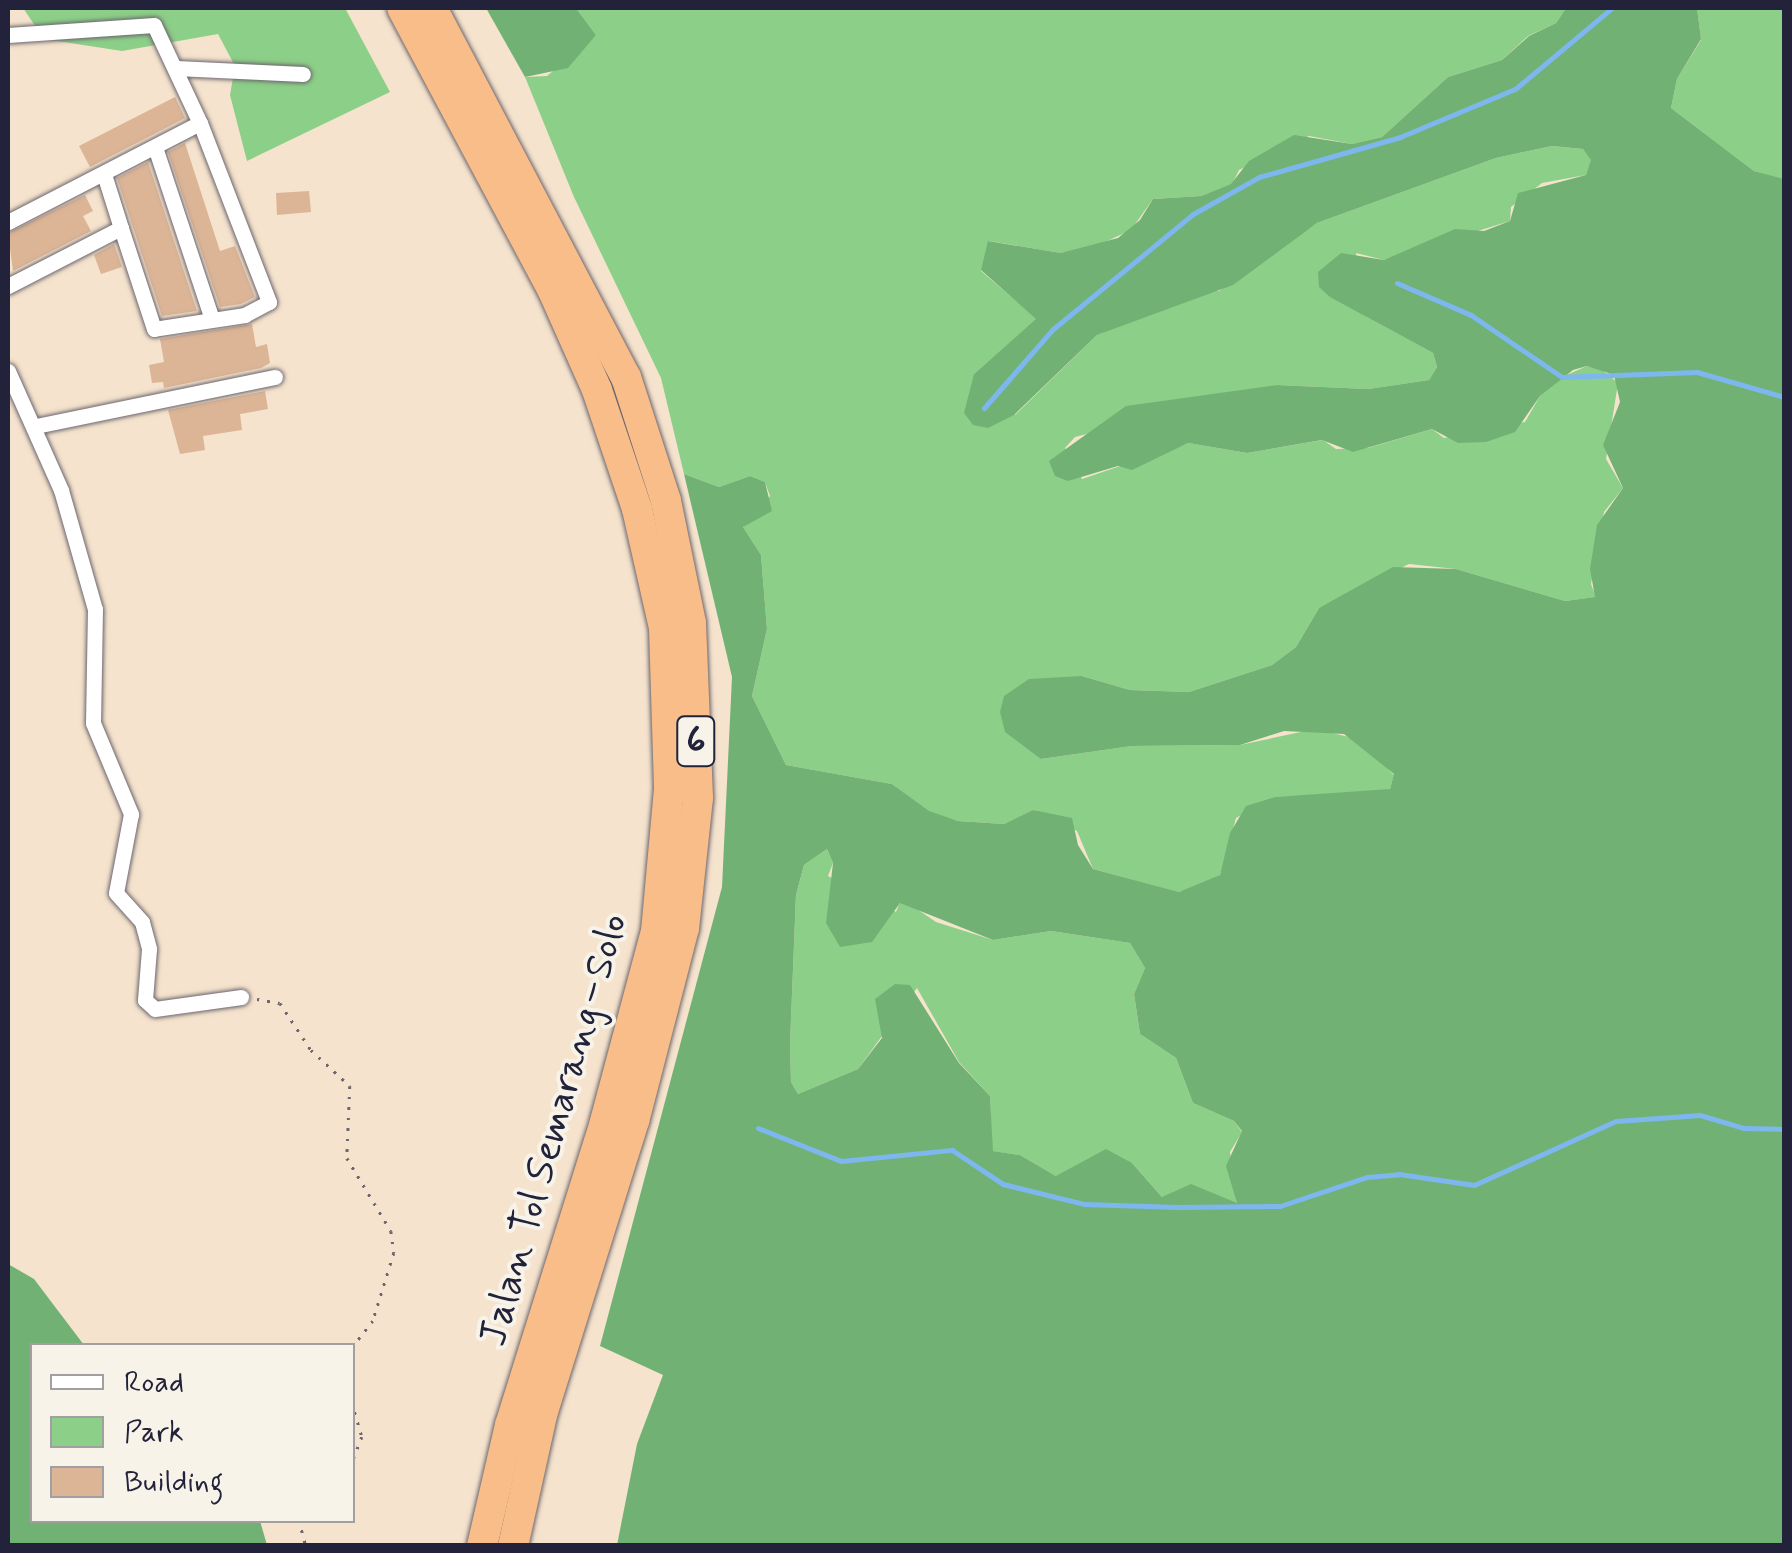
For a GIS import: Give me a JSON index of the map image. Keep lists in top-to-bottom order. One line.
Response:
{"streets":{"highway":["6","Jalan Tol Semarang–Solo"]},"legend":["Road","Park","Building"]}
